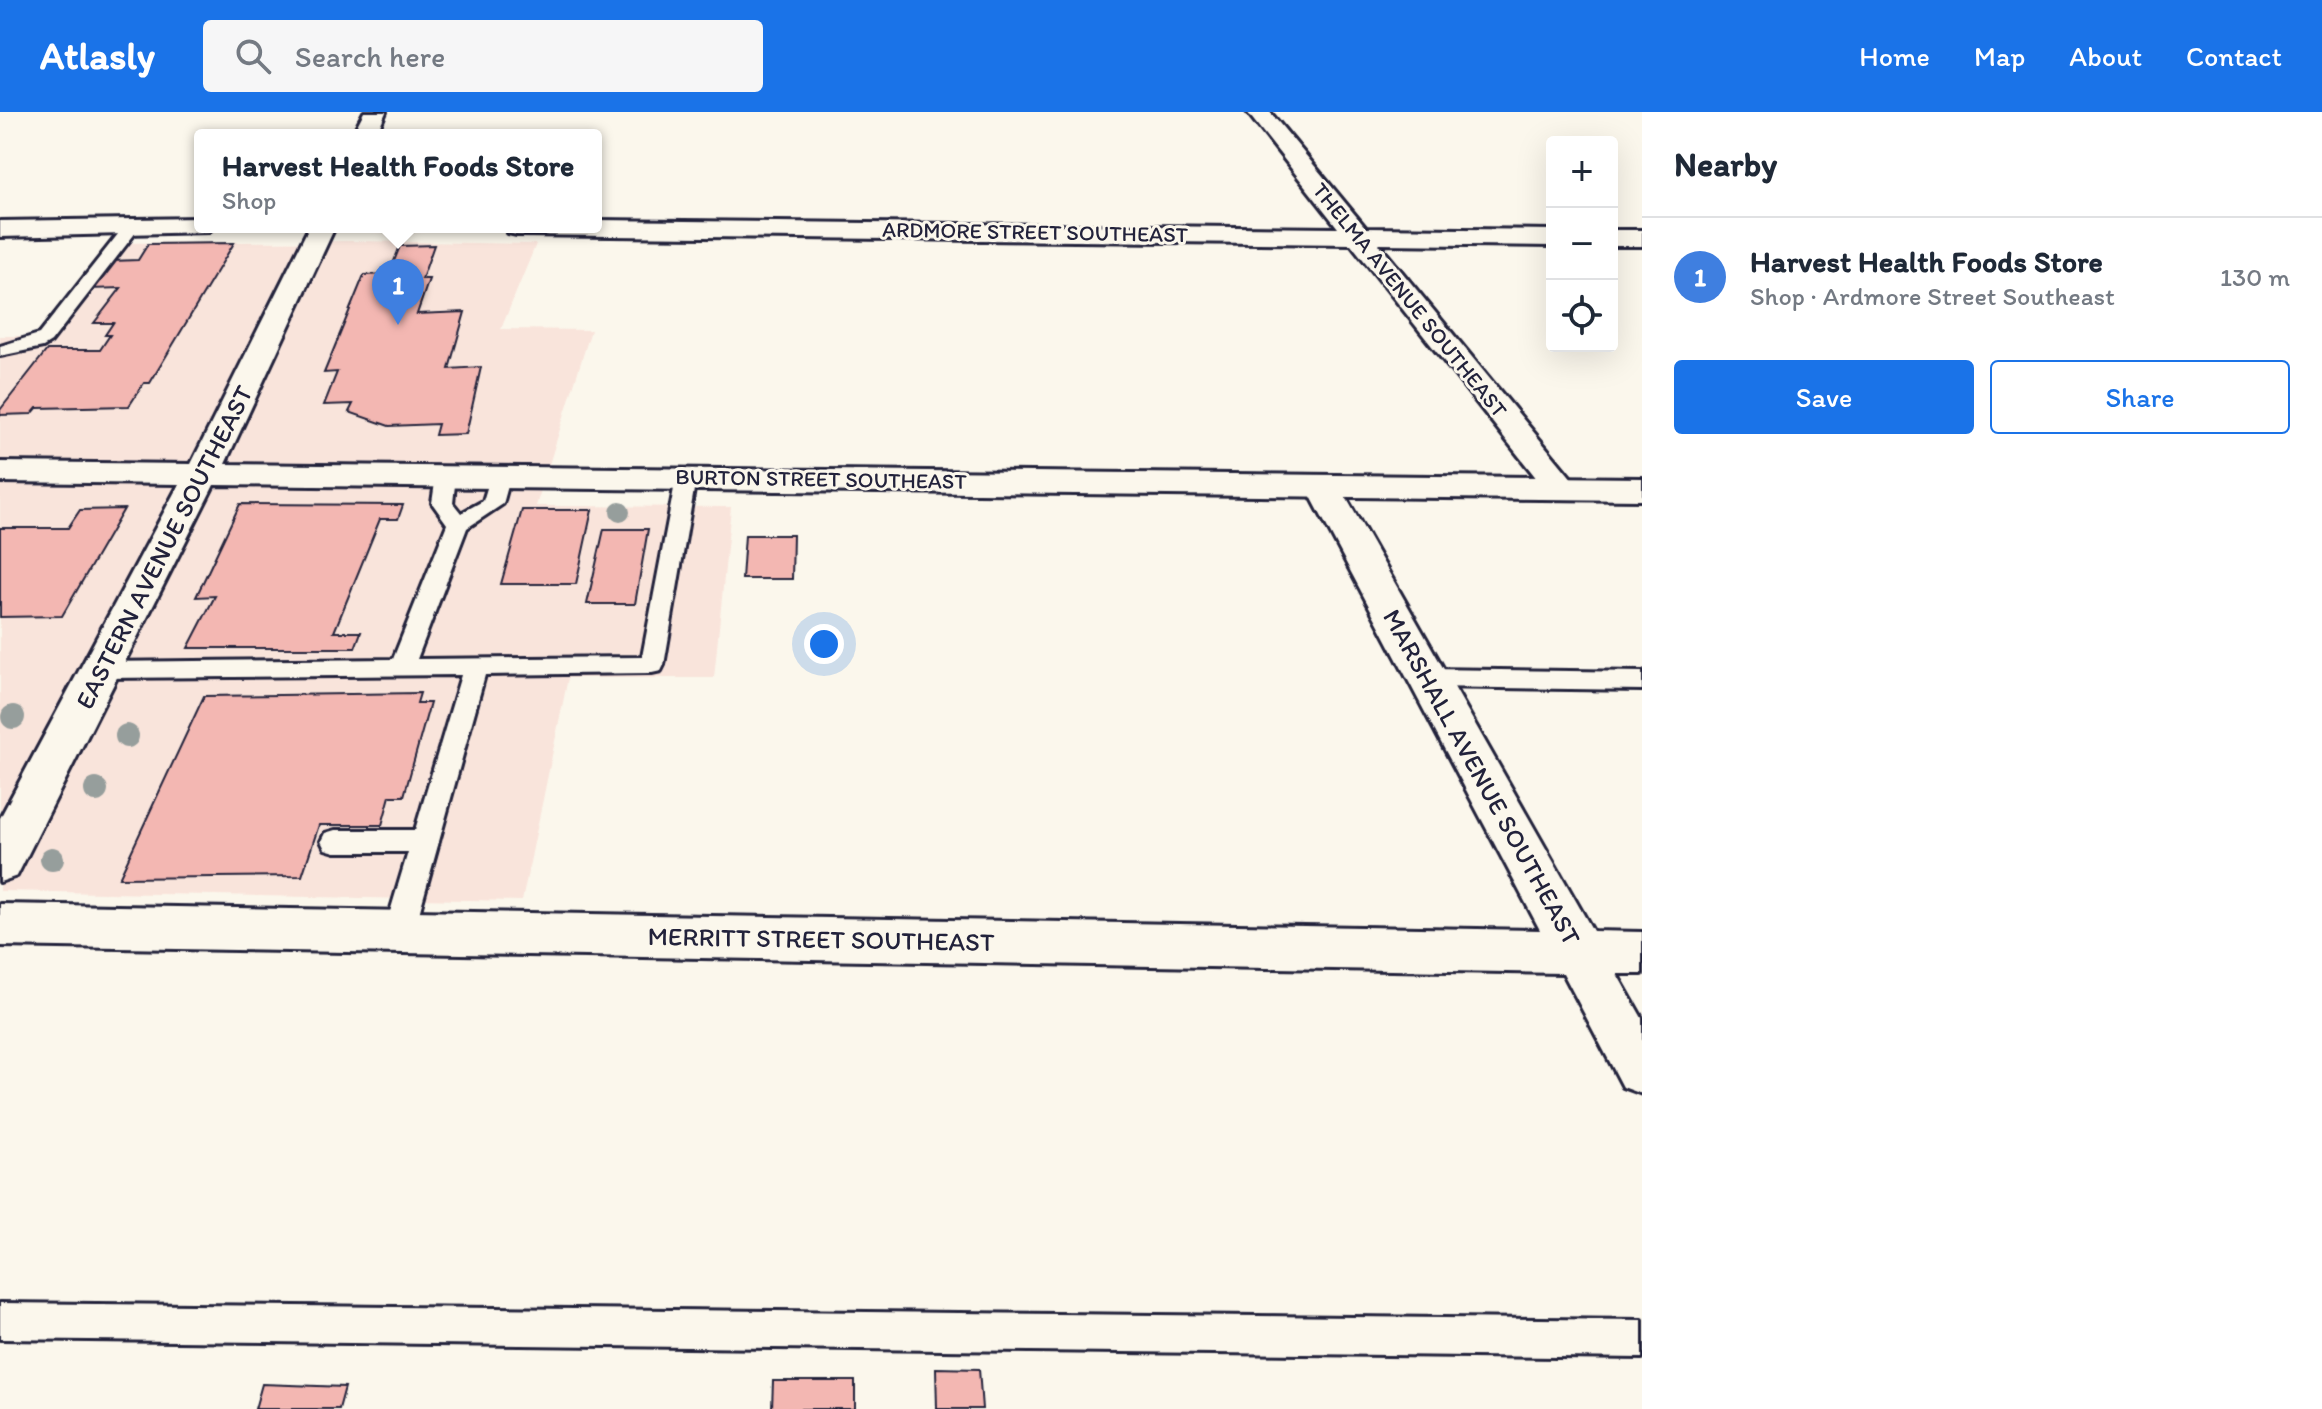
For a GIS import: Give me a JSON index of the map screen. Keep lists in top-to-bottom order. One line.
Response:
{"streets":{"street":["ARDMORE STREET SOUTHEAST","THELMA AVENUE SOUTHEAST","BURTON STREET SOUTHEAST","EASTERN AVENUE SOUTHEAST","MARSHALL AVENUE SOUTHEAST","MERRITT STREET SOUTHEAST"]},"crossings":[["ARDMORE STREET SOUTHEAST","THELMA AVENUE SOUTHEAST"],["THELMA AVENUE SOUTHEAST","BURTON STREET SOUTHEAST"],["BURTON STREET SOUTHEAST","EASTERN AVENUE SOUTHEAST"],["BURTON STREET SOUTHEAST","MARSHALL AVENUE SOUTHEAST"],["MARSHALL AVENUE SOUTHEAST","MERRITT STREET SOUTHEAST"]],"page":{"header":"Atlasly","search":"Search here","nav":["Home","Map","About","Contact"],"heading":"Nearby","popup":["Harvest Health Foods Store","Shop"],"map_buttons":["+","−"],"list":[{"mark":"1","name":"Harvest Health Foods Store","note":"Shop · Ardmore Street Southeast","value":"130 m"}],"pins":"1","buttons":["Save","Share"]}}
